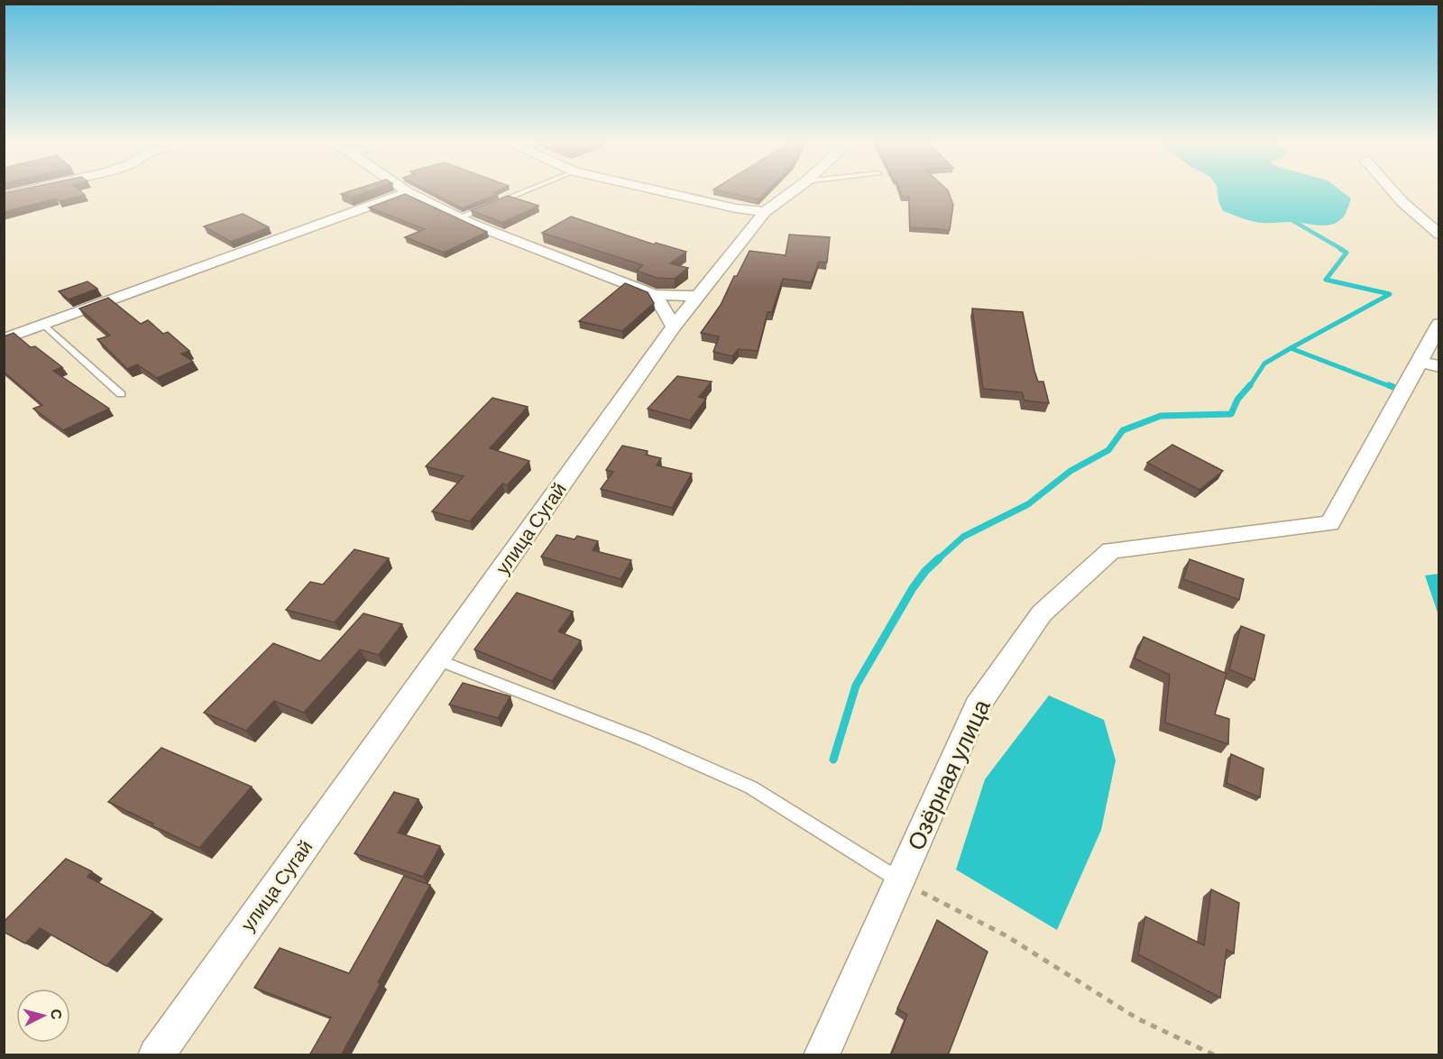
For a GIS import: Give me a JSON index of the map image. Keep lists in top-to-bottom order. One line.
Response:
{"streets":{"street":["улица Сугай","Озёрная улица"]},"north":"right"}
